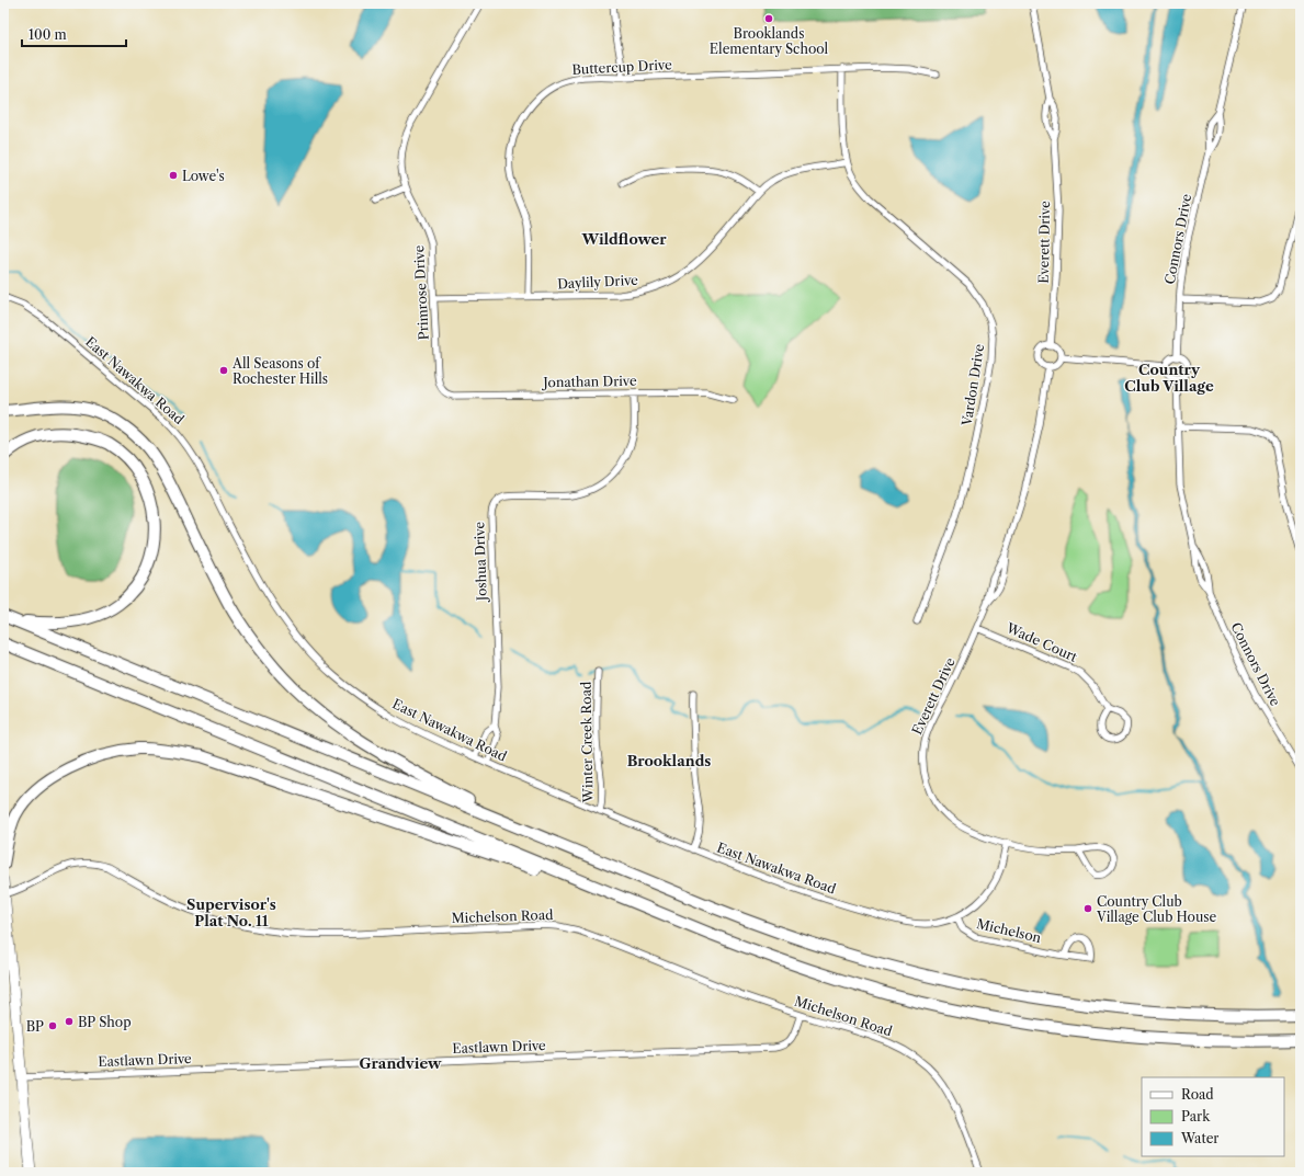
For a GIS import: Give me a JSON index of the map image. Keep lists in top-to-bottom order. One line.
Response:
{"streets":{"street":["Buttercup Drive","Connors Drive","Everett Drive","Daylily Drive","Primrose Drive","East Nawakwa Road","Jonathan Drive","Vardon Drive","Joshua Drive","Wade Court","Winter Creek Road","Michelson Road","Michelson","Eastlawn Drive"]},"crossings":[["Buttercup Drive","Daylily Drive"],["Buttercup Drive","Vardon Drive"],["Everett Drive","East Nawakwa Road"],["Everett Drive","Wade Court"],["Daylily Drive","Primrose Drive"],["Daylily Drive","Vardon Drive"],["Primrose Drive","Jonathan Drive"],["East Nawakwa Road","Joshua Drive"],["East Nawakwa Road","Winter Creek Road"],["East Nawakwa Road","Michelson"],["Jonathan Drive","Joshua Drive"],["Michelson Road","Eastlawn Drive"]],"districts":["Wildflower","Country Club Village","Brooklands","Supervisor's Plat No. 11","Grandview"],"places":["Brooklands Elementary School","Lowe's","All Seasons of Rochester Hills","Country Club Village Club House","BP Shop","BP"],"legend":["Road","Park","Water"],"scale_bar":"100 m"}
